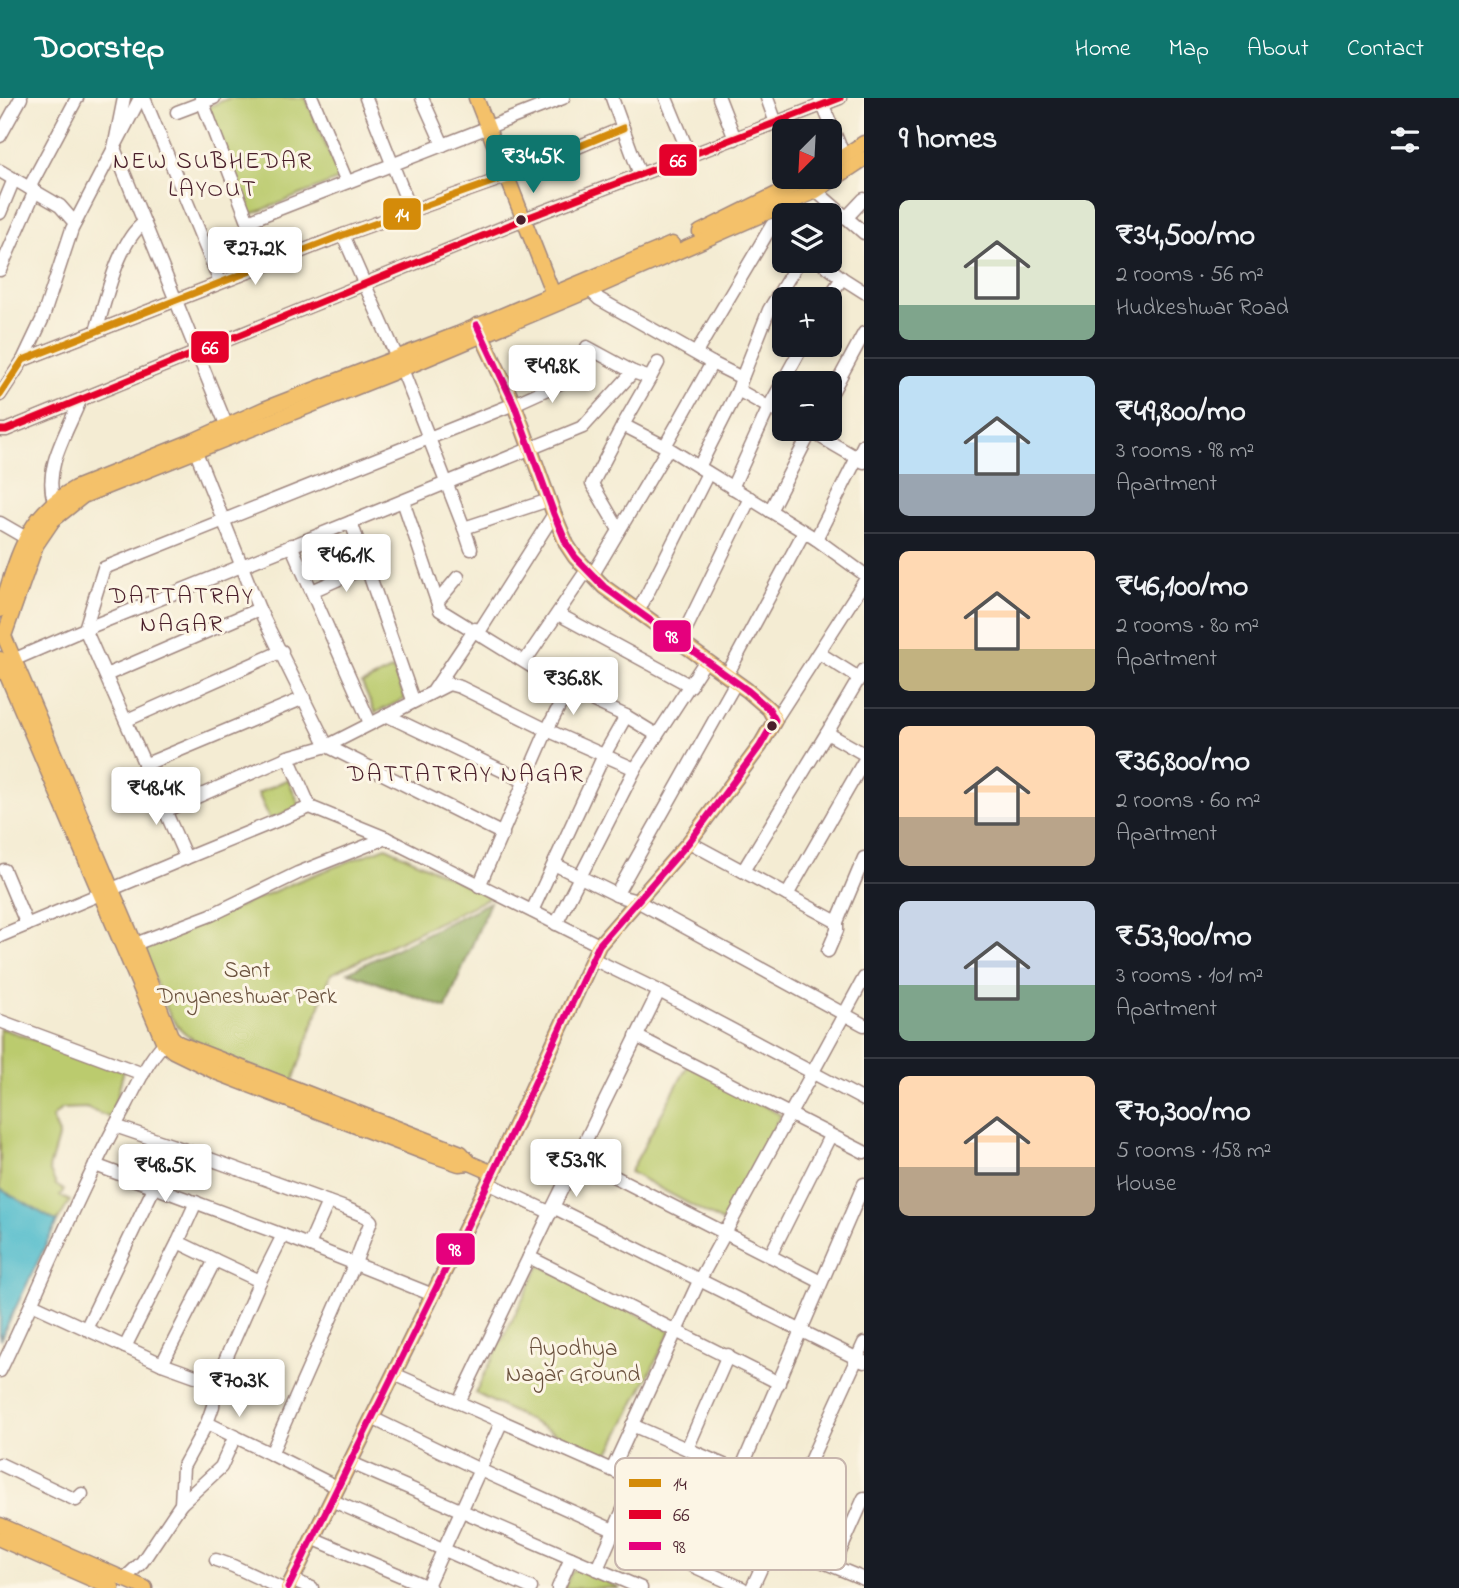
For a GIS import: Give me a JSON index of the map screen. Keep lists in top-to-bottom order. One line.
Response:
{"districts":["NEW SUBHEDAR LAYOUT","DATTATRAY NAGAR","DATTATRAY NAGAR"],"parks":["Sant Dnyaneshwar Park","Ayodhya Nagar Ground"],"lines":["transit line 66","transit line 14","transit line 98"],"legend":["14","66","98"],"north":"bottom left","page":{"header":"Doorstep","nav":["Home","Map","About","Contact"],"heading":"9 homes","map_buttons":["+","−"],"price":["₹34.5K","₹27.2K","₹49.8K","₹46.1K","₹36.8K","₹48.4K","₹53.9K","₹48.5K","₹70.3K"],"list":[{"name":"₹34,500/mo","note":"2 rooms · 56 m² · Hudkeshwar Road"},{"name":"₹49,800/mo","note":"3 rooms · 98 m² · Apartment"},{"name":"₹46,100/mo","note":"2 rooms · 80 m² · Apartment"},{"name":"₹36,800/mo","note":"2 rooms · 60 m² · Apartment"},{"name":"₹53,900/mo","note":"3 rooms · 101 m² · Apartment"},{"name":"₹70,300/mo","note":"5 rooms · 158 m² · House"}]}}
